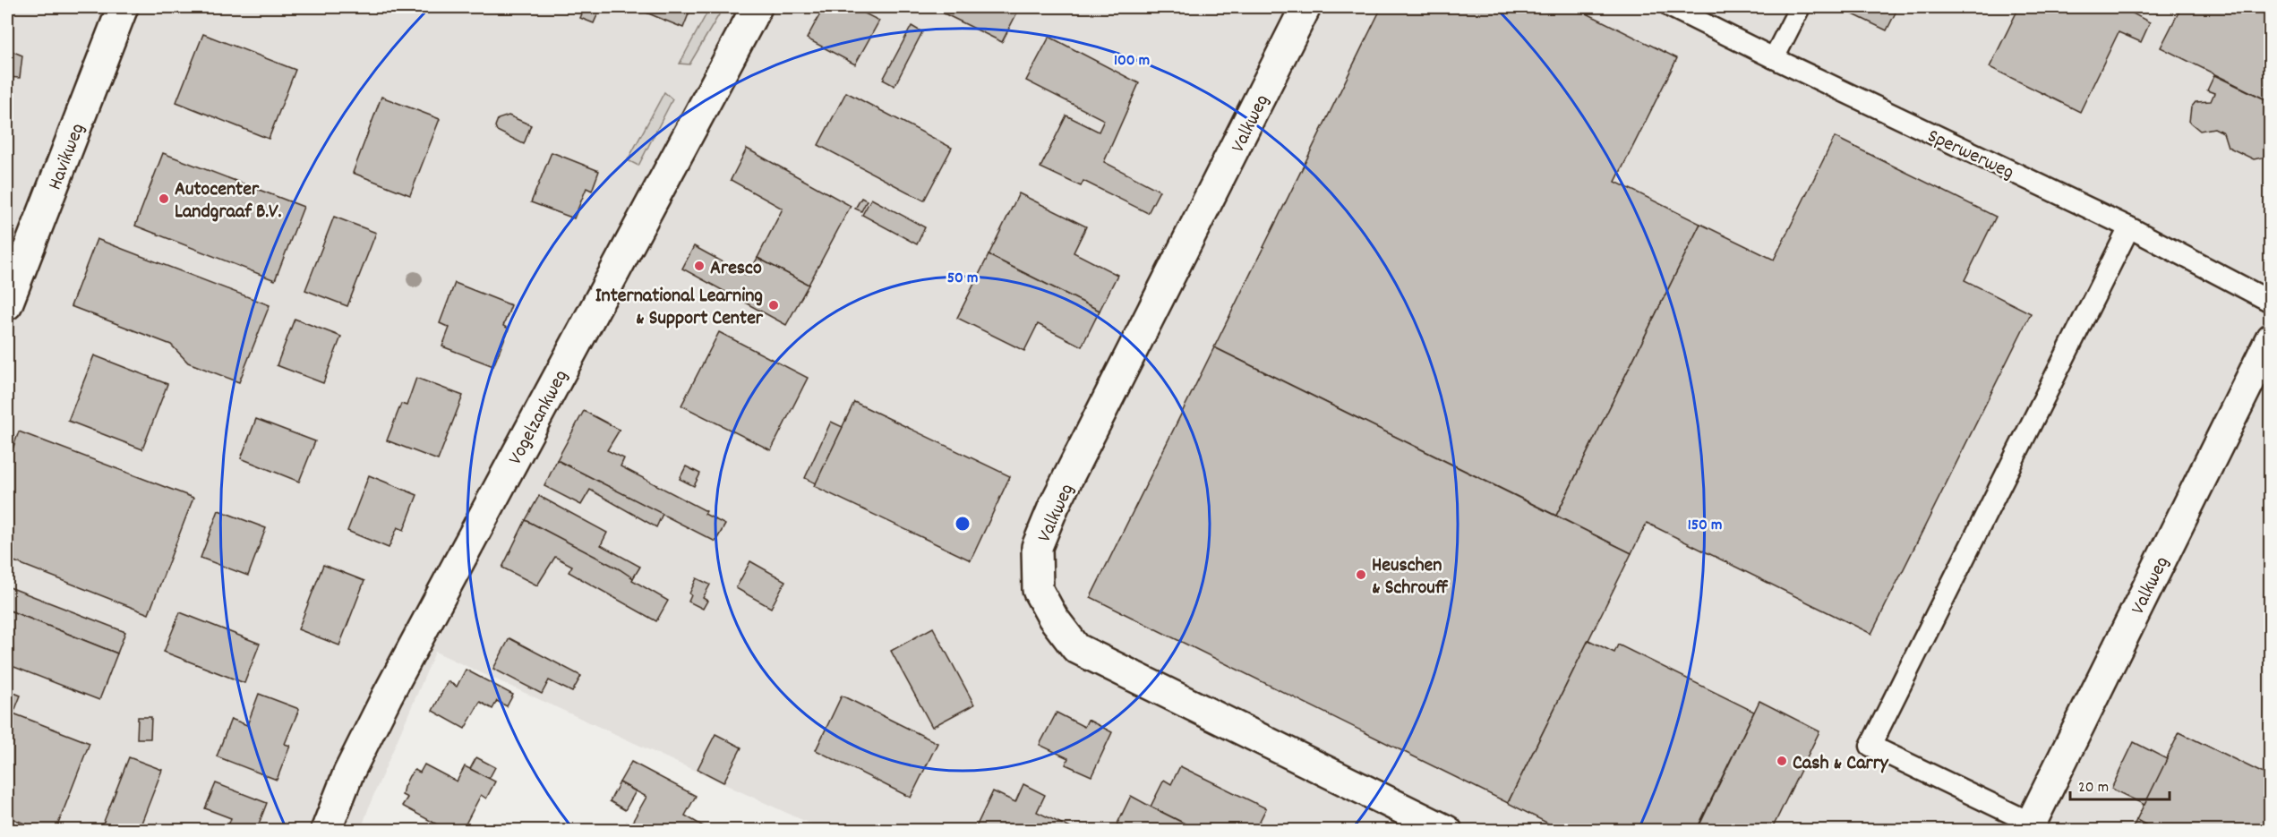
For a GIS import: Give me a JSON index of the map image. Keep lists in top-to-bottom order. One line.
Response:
{"streets":{"street":["Valkweg","Havikweg","Vogelzankweg"],"lane":["Sperwerweg"]},"places":["Autocenter Landgraaf B.V.","Aresco","International Learning & Support Center","Heuschen & Schrouff","Cash & Carry"],"scale_bar":"20 m","rings":["100 m","50 m","150 m"]}
